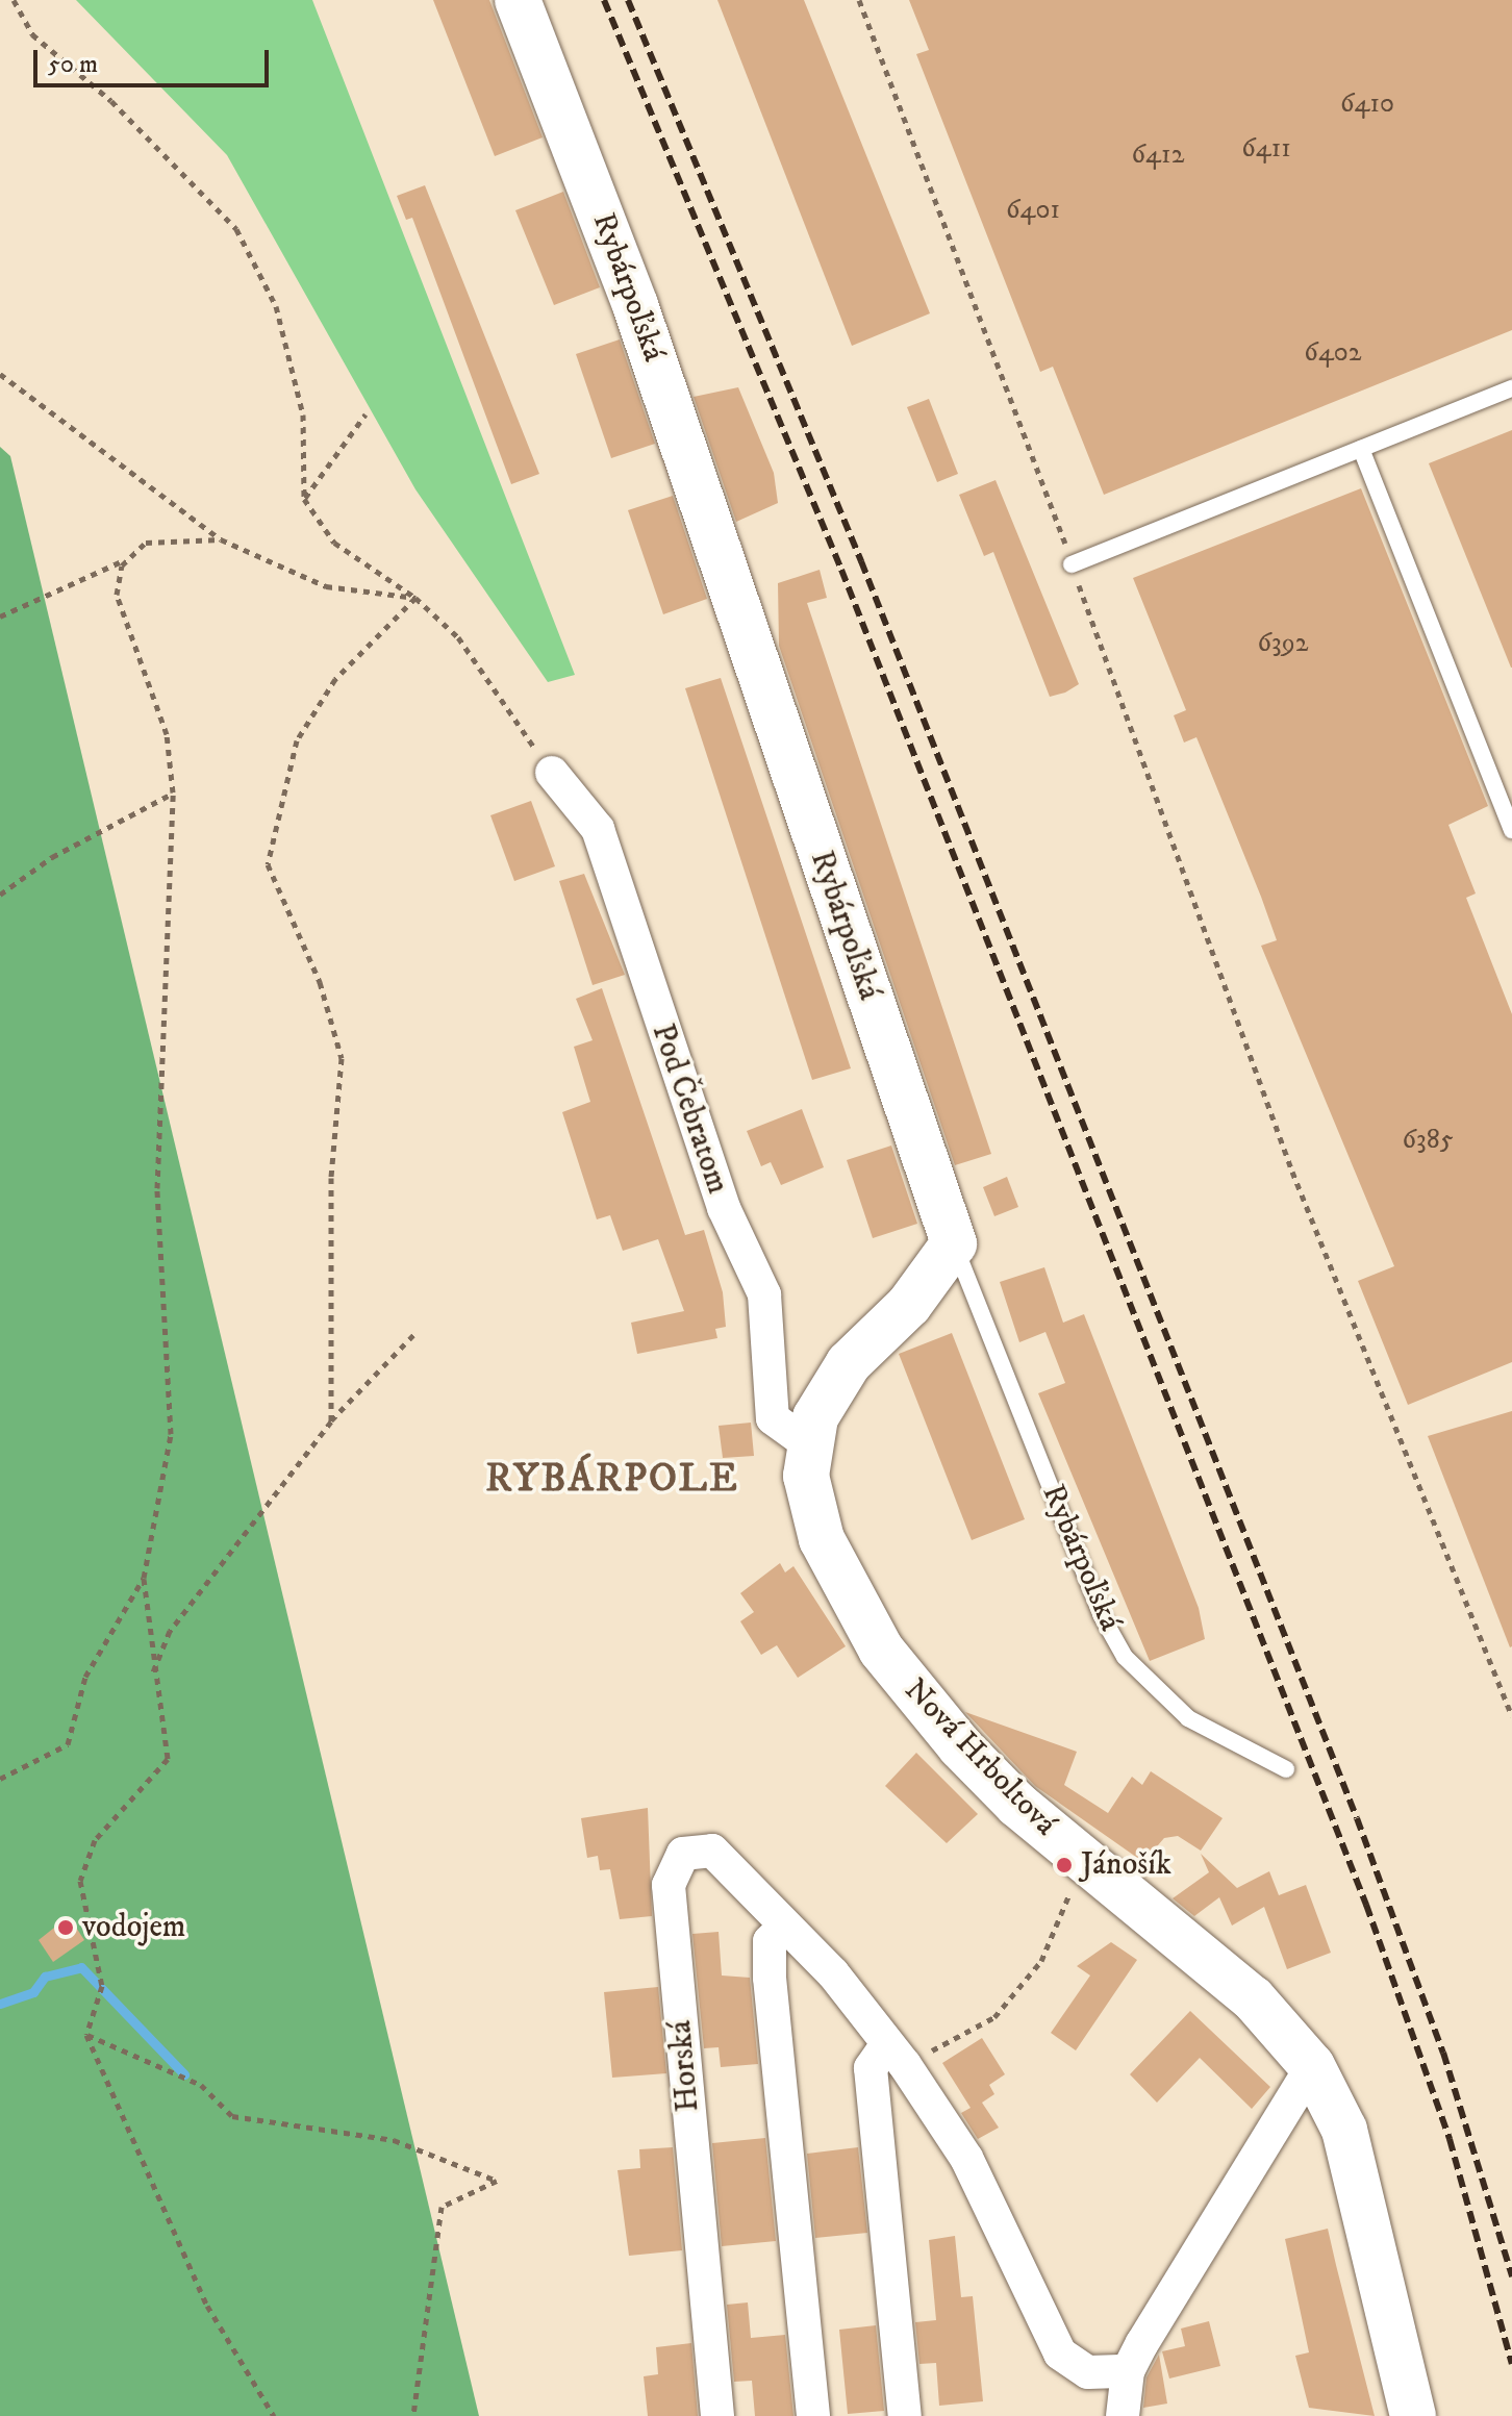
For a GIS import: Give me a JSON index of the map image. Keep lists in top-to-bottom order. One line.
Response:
{"streets":{"street":["Rybárpoľská","Pod Čebratom","Nová Hrboltová","Horská"]},"crossings":[["Pod Čebratom","Nová Hrboltová"]],"districts":["RYBÁRPOLE"],"places":["Jánošík","vodojem"],"house_numbers":["6410","6411","6412","6401","6402","6392","6385"],"scale_bar":"50 m"}
